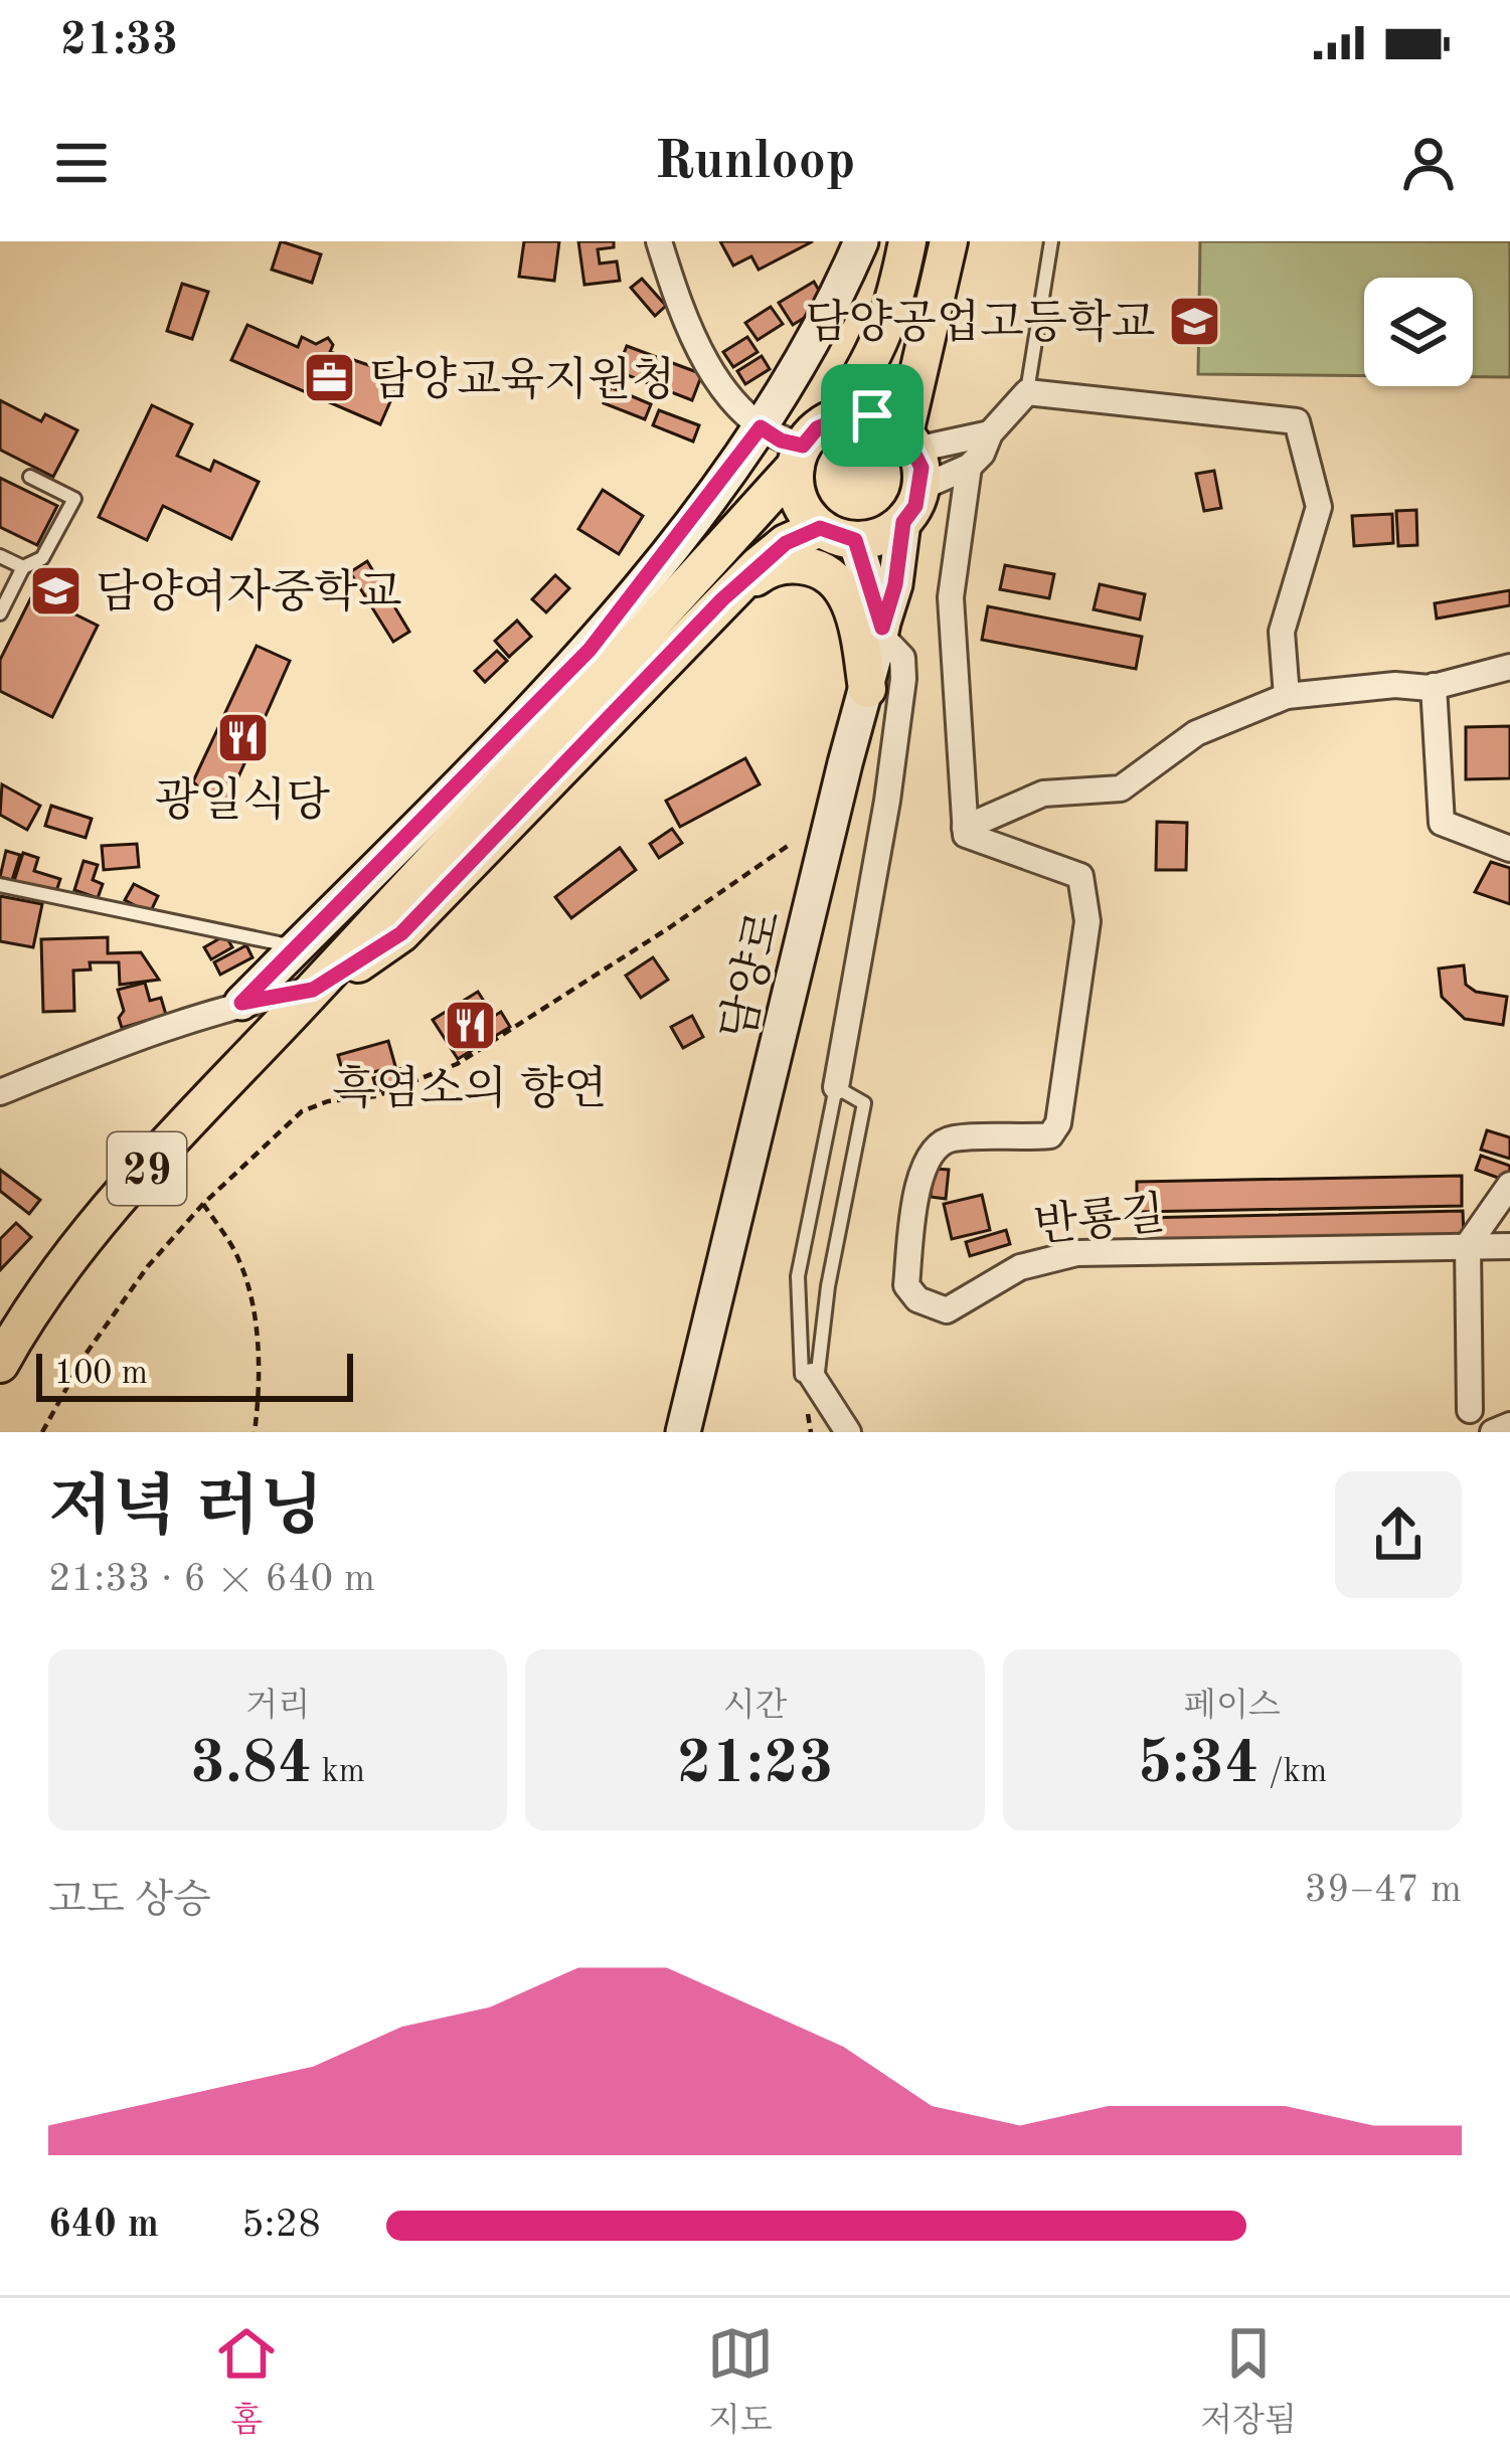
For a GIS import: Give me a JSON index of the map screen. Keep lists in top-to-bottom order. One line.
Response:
{"streets":{"main road":["담양로","29"],"street":["반룡길"]},"crossings":[["담양로","29"]],"places":{"school or university":["담양공업고등학교","담양여자중학교"],"office":["담양교육지원청"],"restaurant":["광일식당","흑염소의 향연"]},"scale_bar":"100 m","page":{"status":"21:33","header":"Runloop","scale":"100 m","heading":["저녁 러닝","21:33 · 6 × 640 m"],"stats":[["거리","3.84 km"],["시간","21:23"],["페이스","5:34 /km"]],"chart":["고도 상승","39–47 m"],"list":[{"name":"640 m","note":"5:28"}],"tabs":["홈","지도","저장됨"]}}
